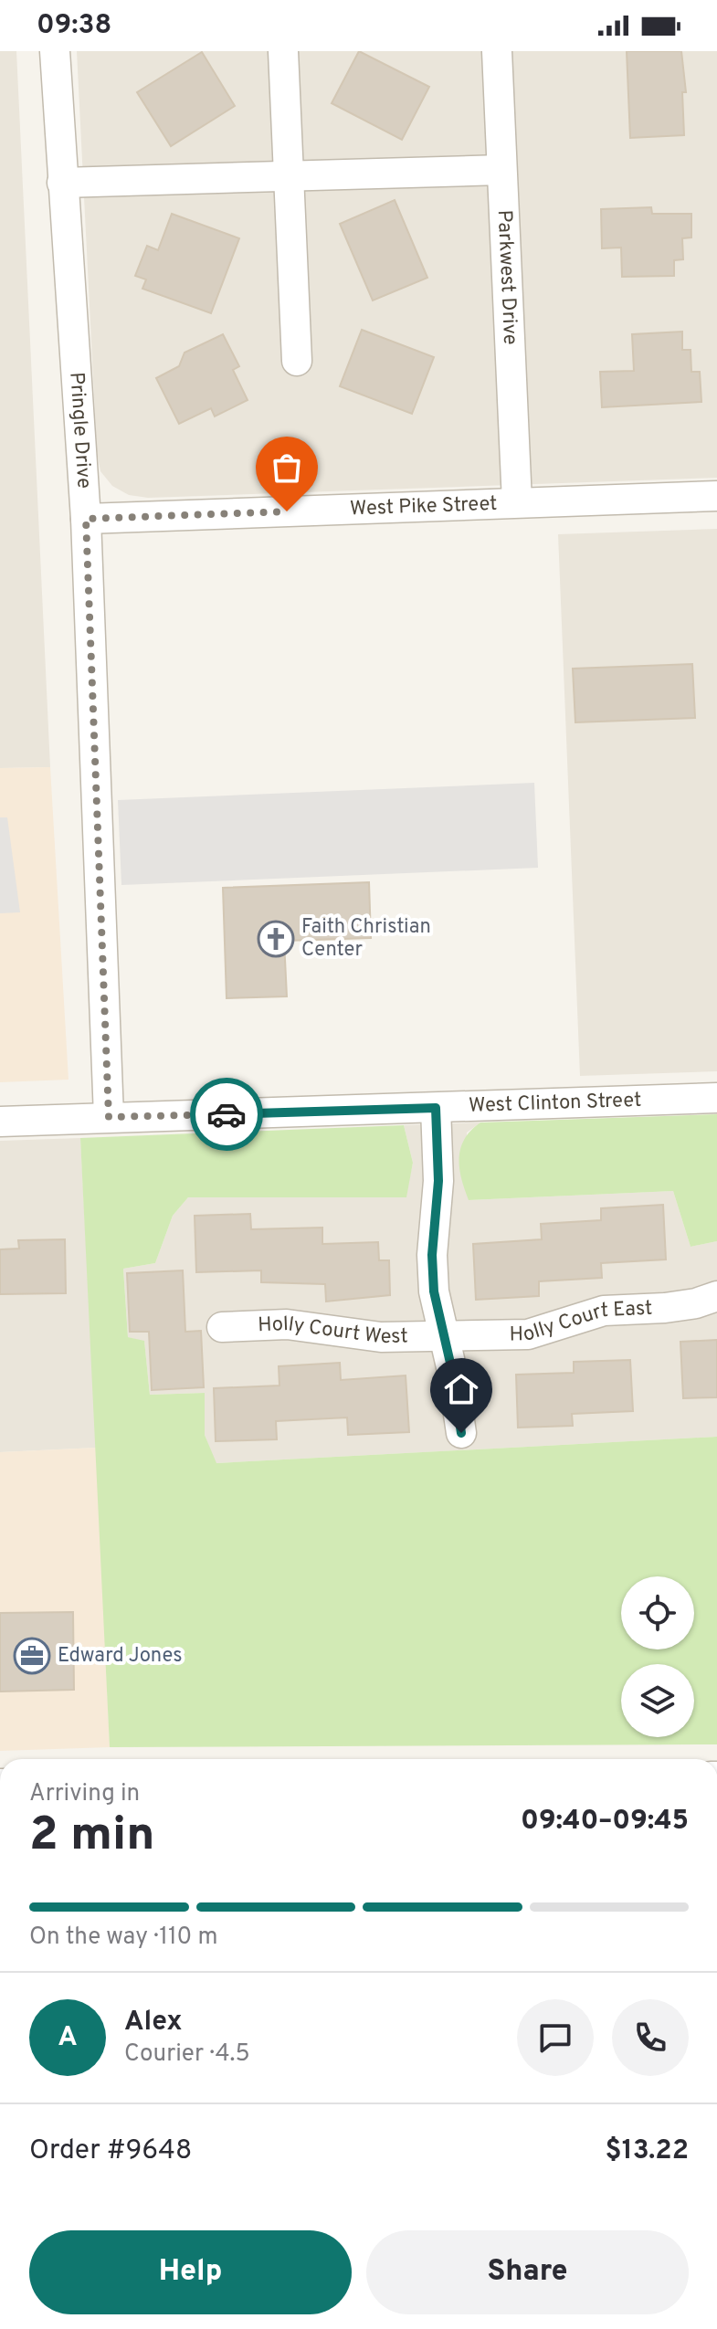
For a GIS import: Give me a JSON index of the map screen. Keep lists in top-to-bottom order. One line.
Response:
{"streets":{"street":["Parkwest Drive","Pringle Drive","West Pike Street","West Clinton Street","Holly Court East","Holly Court West"]},"crossings":[["Parkwest Drive","West Pike Street"],["Pringle Drive","West Pike Street"],["Pringle Drive","West Clinton Street"],["Holly Court East","Holly Court West"]],"places":{"church":["Faith Christian Center"],"office":["Edward Jones"]},"page":{"status":"09:38","heading":["2 min","Arriving in","09:40–09:45"],"panel":["Alex","Courier · 4.5","Order #9648","$13.22"],"bar":"On the way · 110 m","round":"A","buttons":["Help","Share"]}}
